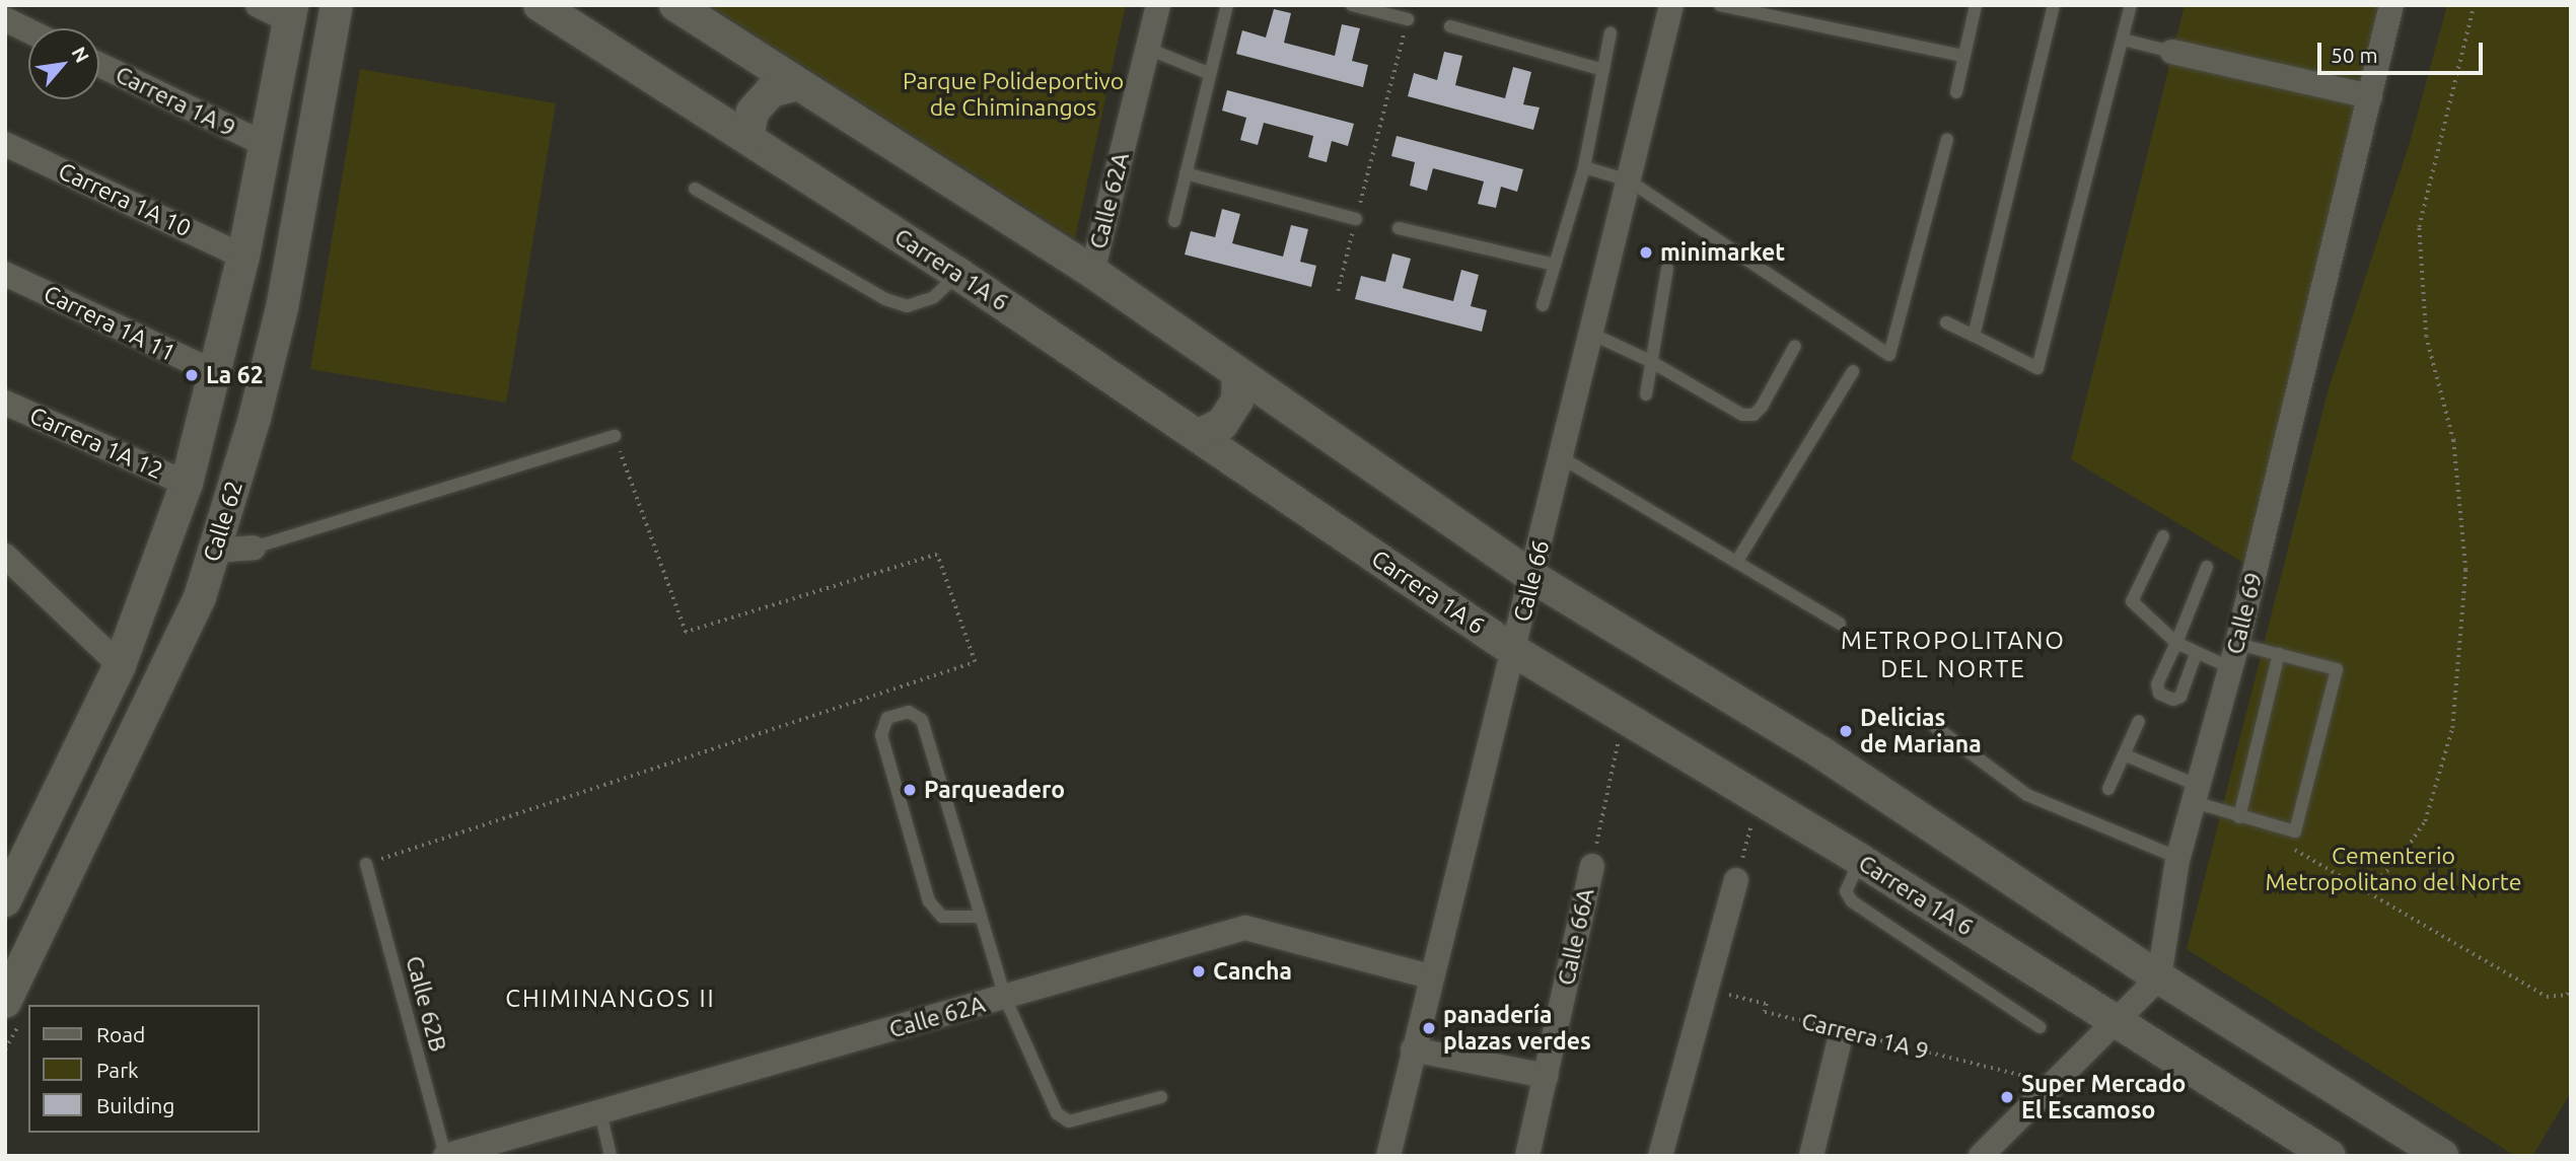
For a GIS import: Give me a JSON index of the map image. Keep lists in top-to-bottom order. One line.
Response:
{"streets":{"street":["Carrera 1A 9","Carrera 1A 10","Calle 62A","Carrera 1A 6","Carrera 1A 11","Carrera 1A 12","Calle 62","Calle 66","Calle 69","Calle 66A"],"lane":["Calle 62B"]},"crossings":[["Carrera 1A 9","Calle 62"],["Carrera 1A 10","Calle 62"],["Calle 62A","Calle 66"],["Calle 62A","Calle 62B"],["Carrera 1A 6","Calle 66"],["Carrera 1A 6","Calle 66A"],["Carrera 1A 11","Calle 62"],["Carrera 1A 12","Calle 62"]],"districts":["METROPOLITANO DEL NORTE","CHIMINANGOS II"],"parks":["Parque Polideportivo de Chiminangos","Cementerio Metropolitano del Norte"],"places":["minimarket","La 62","Delicias de Mariana","Parqueadero","Cancha","panadería plazas verdes","Super Mercado El Escamoso"],"legend":["Road","Park","Building"],"scale_bar":"50 m","north":"top right"}
